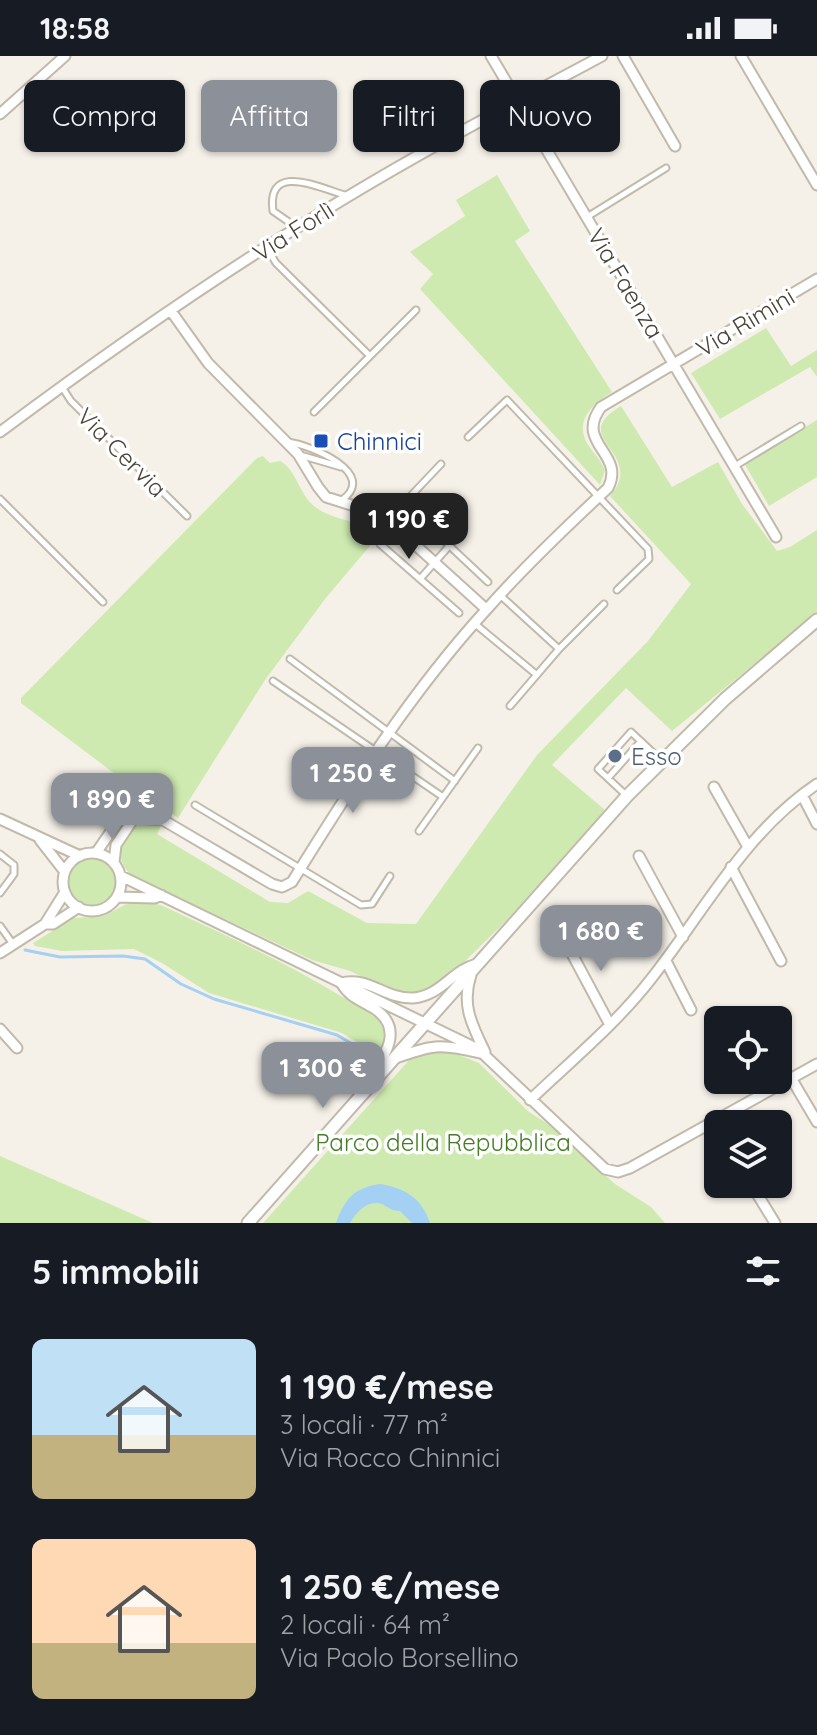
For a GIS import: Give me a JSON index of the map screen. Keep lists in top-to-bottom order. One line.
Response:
{"streets":{"street":["Via Forlì","Via Faenza","Via Rimini"],"lane":["Via Cervia"]},"crossings":[["Via Forlì","Via Cervia"],["Via Faenza","Via Rimini"]],"parks":["Parco della Repubblica"],"places":{"transit":["Chinnici"],"other":["Esso"]},"page":{"status":"18:58","chip":["Compra","Affitta","Filtri","Nuovo"],"price":["1 190 €","1 250 €","1 890 €","1 680 €","1 300 €"],"heading":"5 immobili","list":[{"name":"1 190 €/mese","note":"3 locali · 77 m² · Via Rocco Chinnici"},{"name":"1 250 €/mese","note":"2 locali · 64 m² · Via Paolo Borsellino"}]}}
